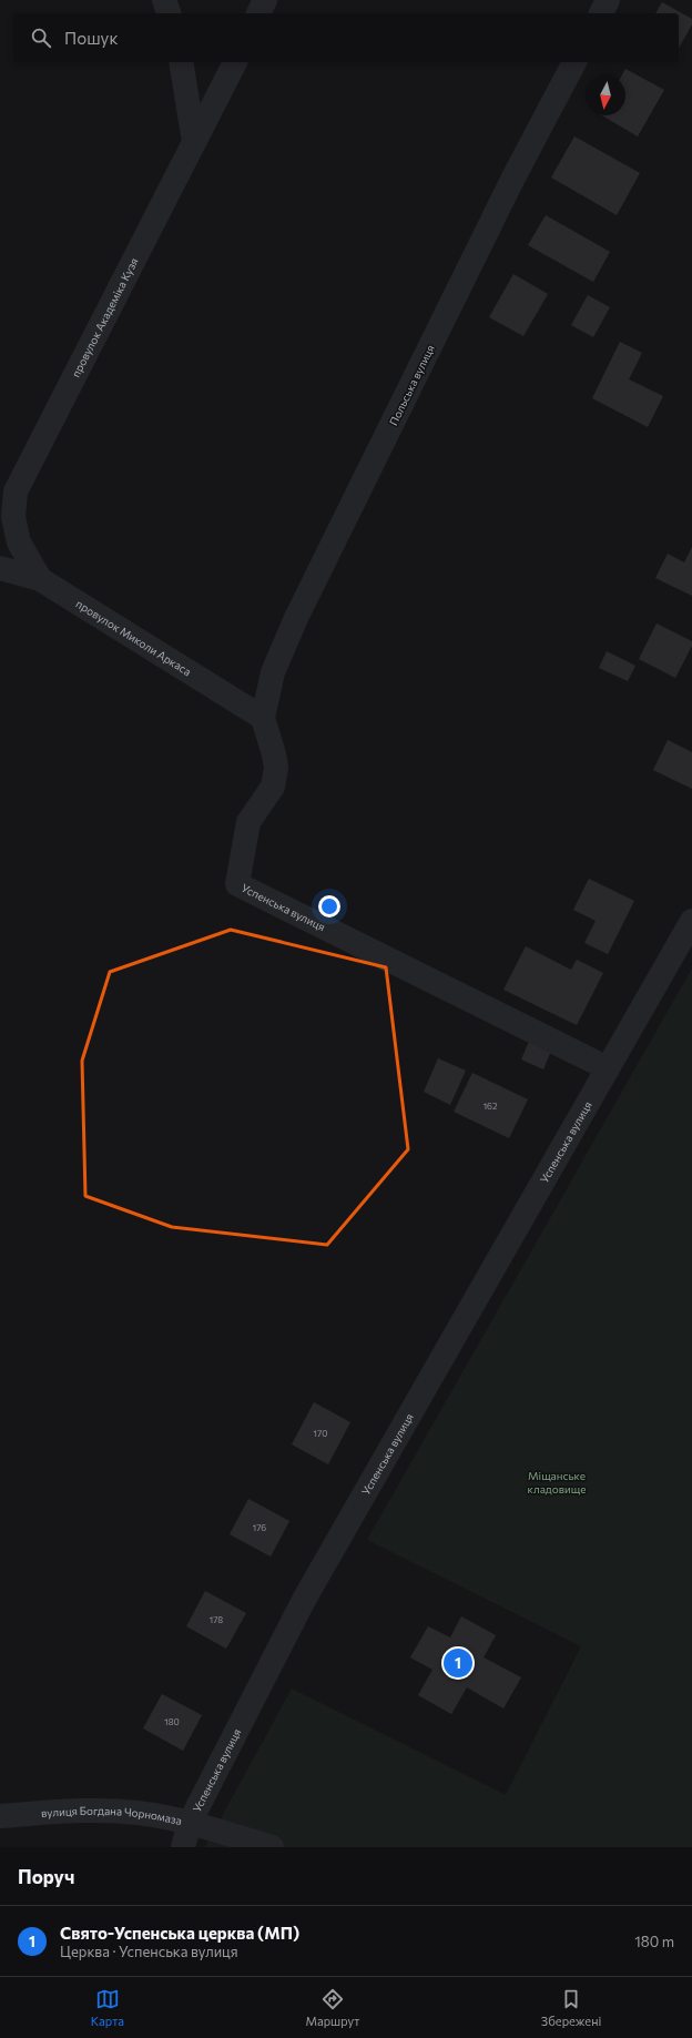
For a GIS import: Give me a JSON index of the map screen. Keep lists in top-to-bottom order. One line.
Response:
{"streets":{"street":["провулок Академіка Кузя","Польська вулиця","провулок Миколи Аркаса","Успенська вулиця","вулиця Богдана Чорномаза"]},"crossings":[["провулок Академіка Кузя","провулок Миколи Аркаса"],["Польська вулиця","провулок Миколи Аркаса"],["Польська вулиця","Успенська вулиця"],["провулок Миколи Аркаса","Успенська вулиця"],["Успенська вулиця","вулиця Богдана Чорномаза"]],"parks":["Міщанське кладовище"],"house_numbers":["162","170","176","178","180"],"north":"bottom","page":{"search":"Пошук","pins":"1","heading":"Поруч","list":[{"mark":"1","name":"Свято-Успенська церква (МП)","note":"Церква · Успенська вулиця","value":"180 m"}],"nav":["Карта","Маршрут","Збережені"]}}
